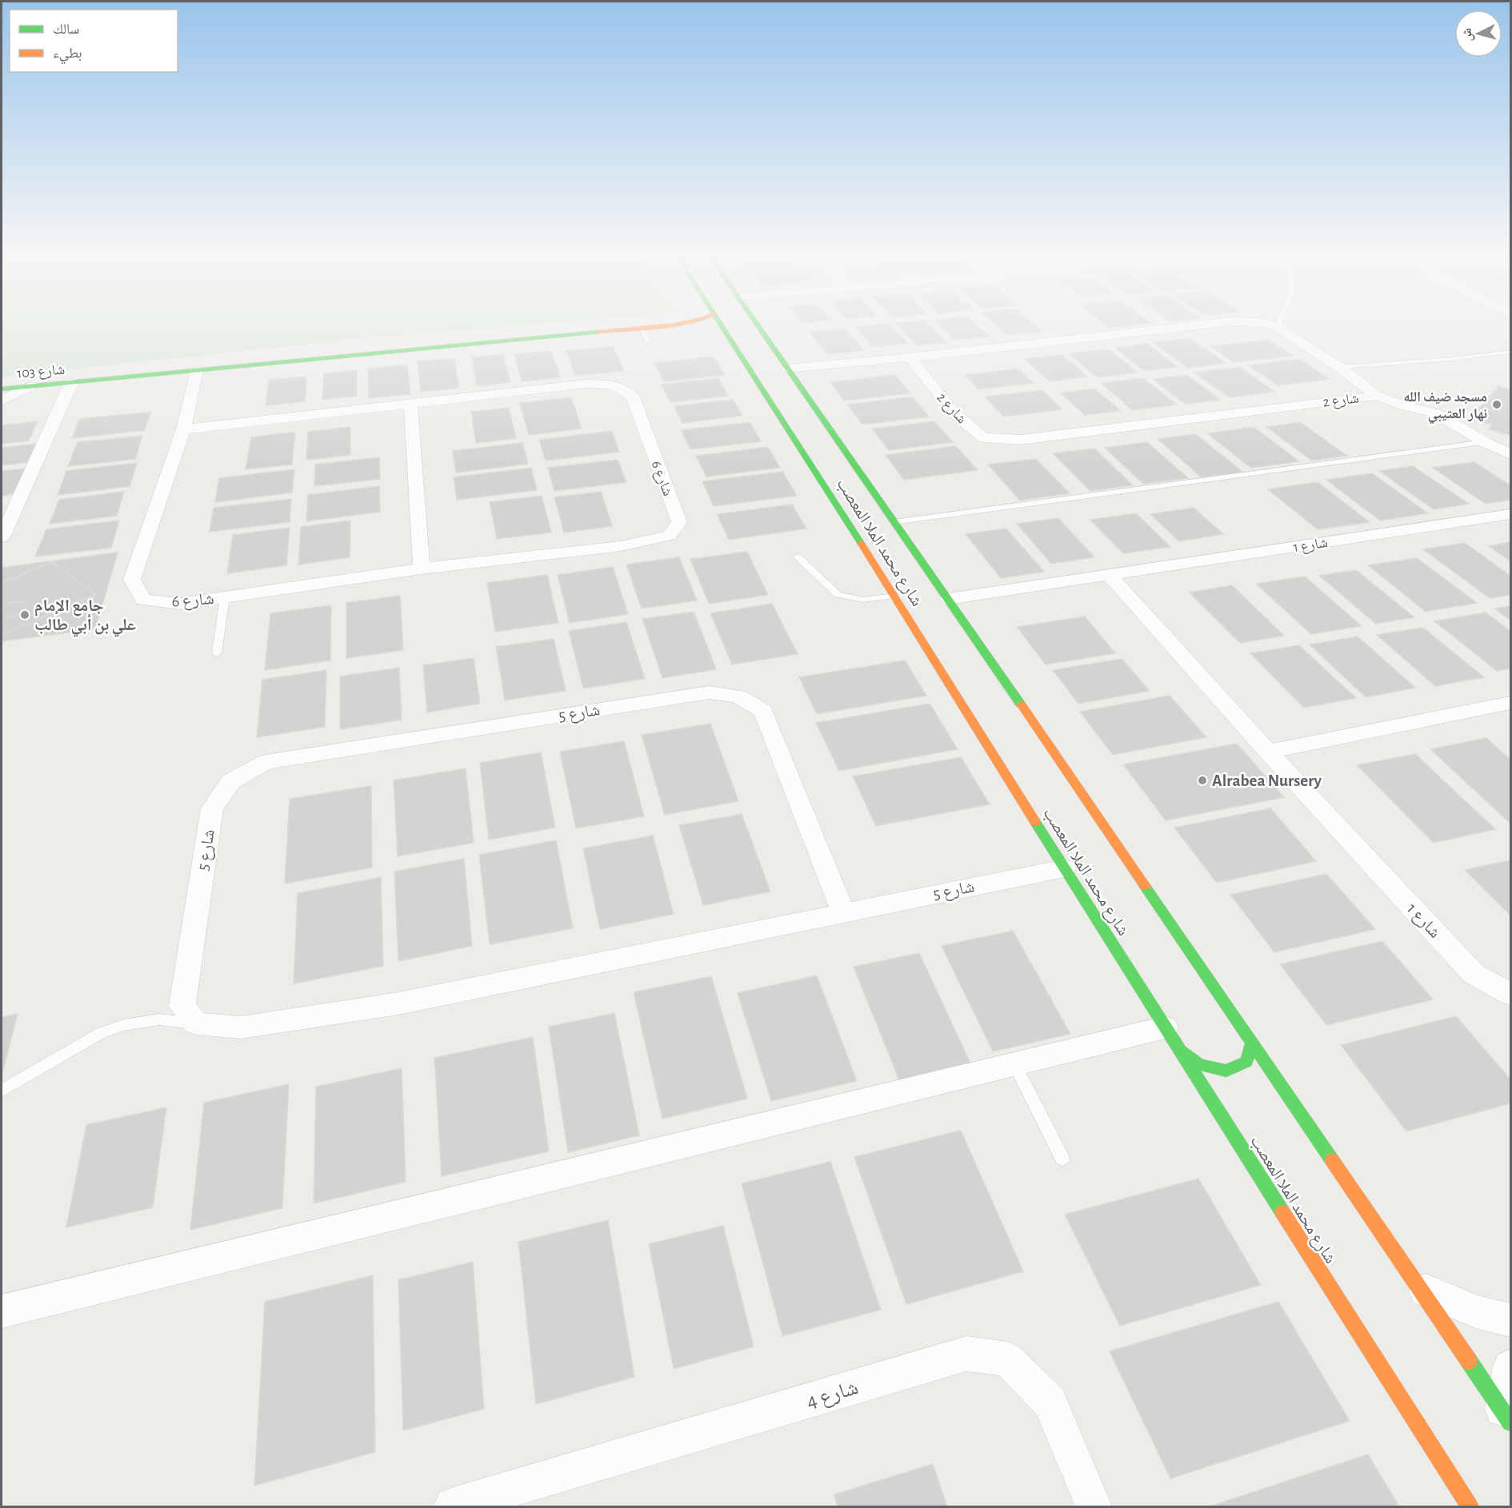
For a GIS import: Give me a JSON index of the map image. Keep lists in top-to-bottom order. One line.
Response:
{"streets":{"street":["شارع 103","شارع 2","شارع 6","شارع محمد الملا المعصب","شارع 1","شارع 5","شارع 4"]},"crossings":[["شارع 103","شارع 6"],["شارع 103","شارع محمد الملا المعصب"],["شارع 2","شارع محمد الملا المعصب"],["شارع محمد الملا المعصب","شارع 1"],["شارع محمد الملا المعصب","شارع 5"]],"places":["مسجد ضيف الله نهار العتيبي","جامع الإمام علي بن أبي طالب","Alrabea Nursery"],"legend":["سالك","بطيء"],"north":"left"}
